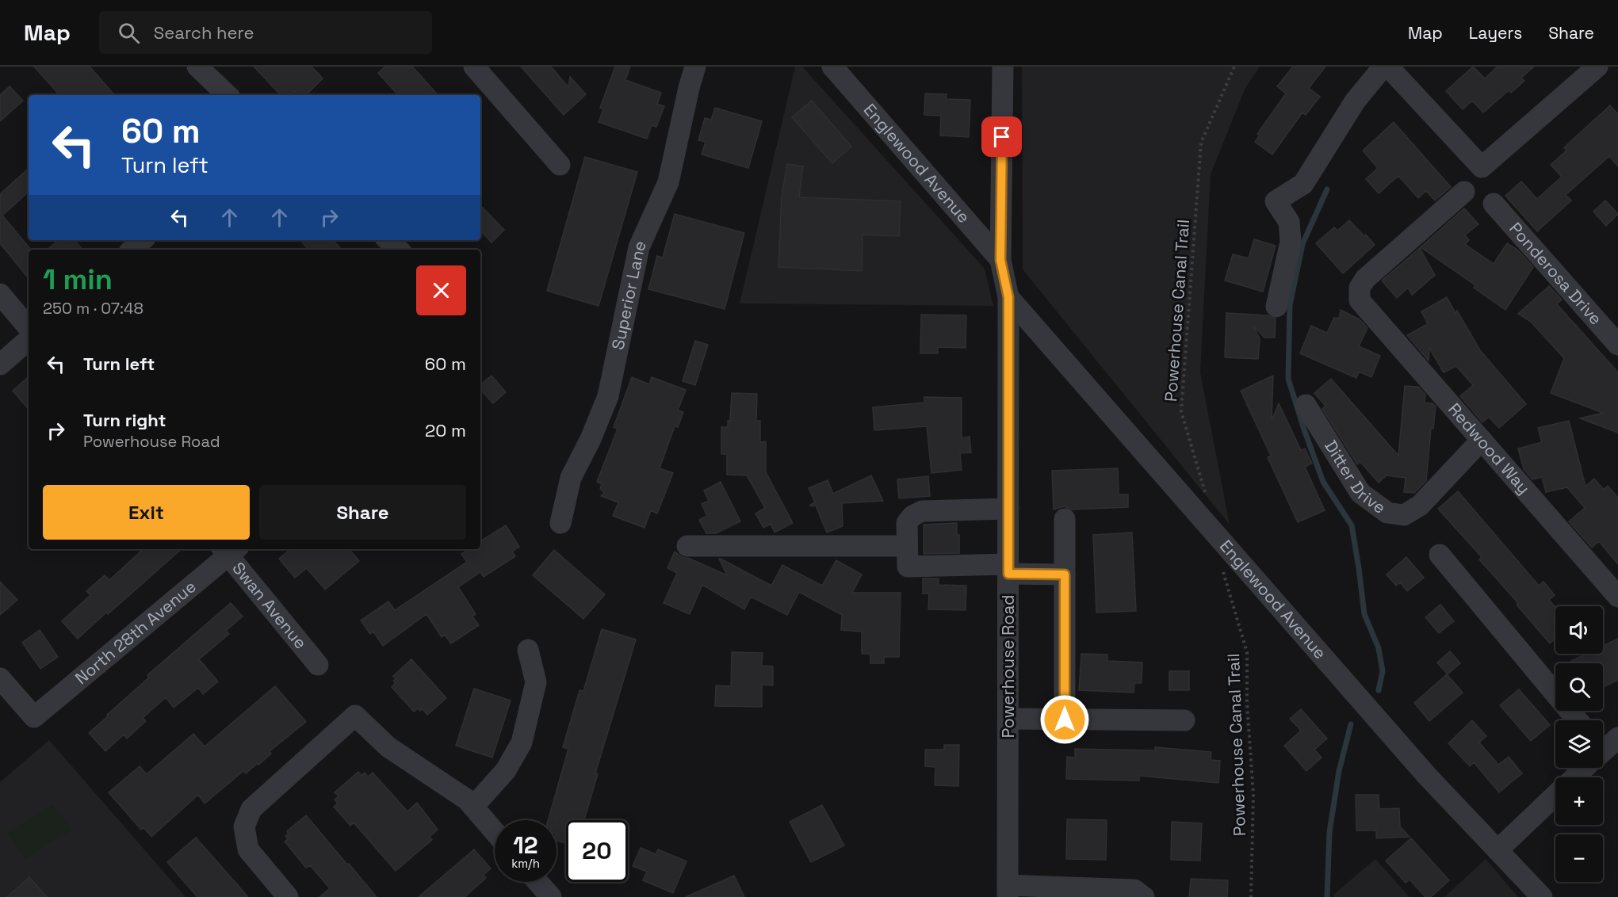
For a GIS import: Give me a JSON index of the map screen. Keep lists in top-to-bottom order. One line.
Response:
{"streets":{"street":["Englewood Avenue","Ponderosa Drive","Superior Lane","Redwood Way","Ditter Drive","Swan Avenue","North 28th Avenue","Powerhouse Road"],"path":["Powerhouse Canal Trail"]},"crossings":[["Englewood Avenue","Powerhouse Road"],["Redwood Way","Ditter Drive"],["Swan Avenue","North 28th Avenue"]],"page":{"header":"Map","search":"Search here","nav":["Map","Layers","Share"],"turn":["60 m","Turn left"],"heading":["1 min","250 m · 07:48"],"list":[{"name":"Turn left","value":"60 m"},{"name":"Turn right","note":"Powerhouse Road","value":"20 m"}],"buttons":["Exit","Share"],"map_buttons":["+","−"],"speed":"12 km/h","limit":"20"}}
